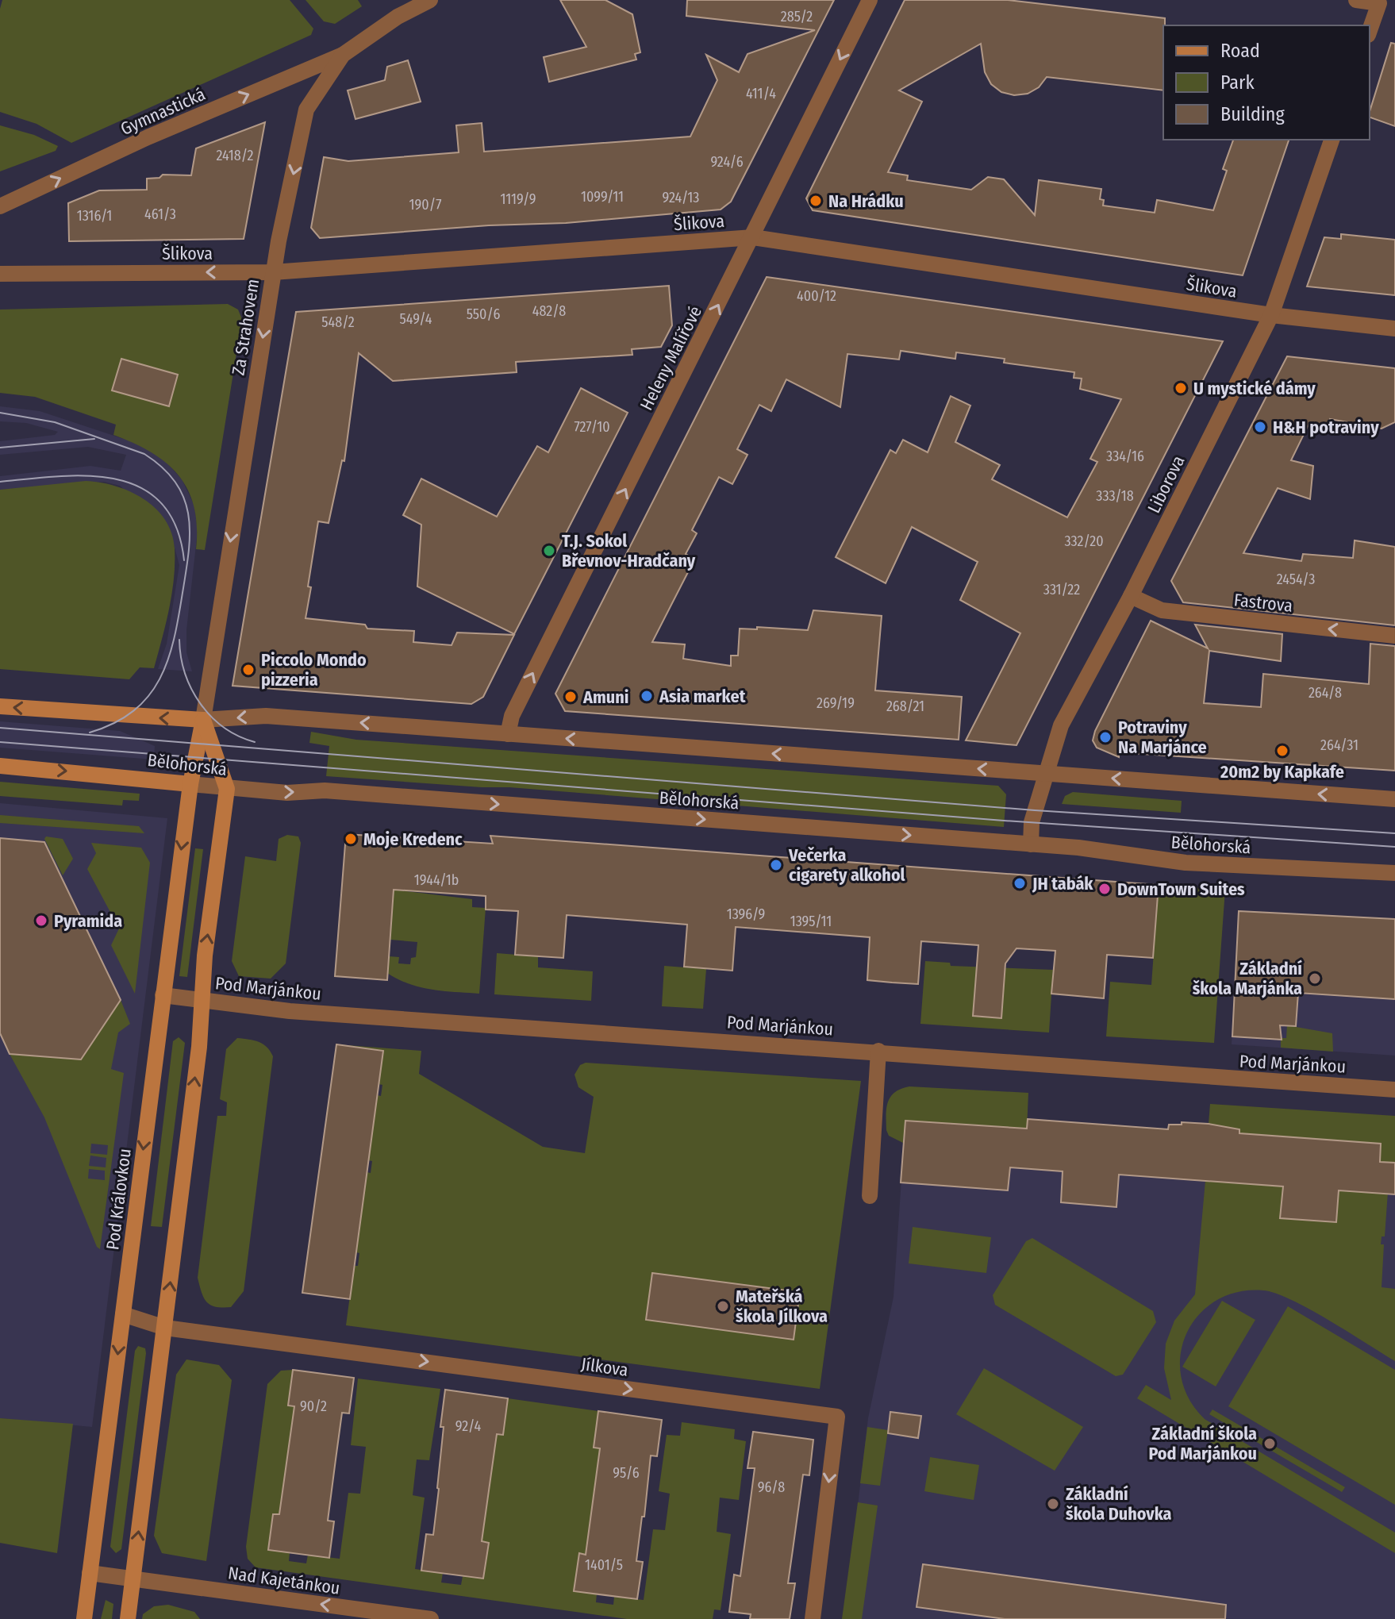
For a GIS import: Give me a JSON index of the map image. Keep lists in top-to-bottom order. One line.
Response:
{"streets":{"main road":["Bělohorská","Pod Královkou"],"street":["Gymnastická","Šlikova","Za Strahovem","Heleny Malířové","Liborova","Fastrova","Pod Marjánkou","Jílkova","Nad Kajetánkou"]},"crossings":[["Gymnastická","Za Strahovem"],["Šlikova","Za Strahovem"],["Šlikova","Heleny Malířové"],["Šlikova","Liborova"],["Za Strahovem","Pod Královkou"],["Liborova","Fastrova"],["Liborova","Bělohorská"],["Bělohorská","Pod Královkou"],["Pod Marjánkou","Pod Královkou"],["Pod Královkou","Jílkova"],["Pod Královkou","Nad Kajetánkou"]],"one_way":["Gymnastická","Za Strahovem","Fastrova","Bělohorská","Jílkova","Nad Kajetánkou"],"places":["Na Hrádku","U mystické dámy","H&H potraviny","T.J. Sokol Břevnov-Hradčany","Piccolo Mondo pizzeria","Asia market","Amuni","Potraviny Na Marjánce","20m2 by Kapkafe","Moje Kredenc","Večerka cigarety alkohol","JH tabák","DownTown Suites","Pyramida","Základní škola Marjánka","Mateřská škola Jílkova","Základní škola Pod Marjánkou","Základní škola Duhovka"],"house_numbers":["285/2","411/4","2418/2","924/6","1099/11","924/13","1119/9","190/7","461/3","1316/1","400/12","482/8","550/6","549/4","548/2","727/10","334/16","333/18","332/20","2454/3","331/22","264/8","269/19","268/21","264/31","1944/1b","1396/9","1395/11","90/2","92/4","95/6","96/8","1401/5"],"legend":["Road","Park","Building"]}
